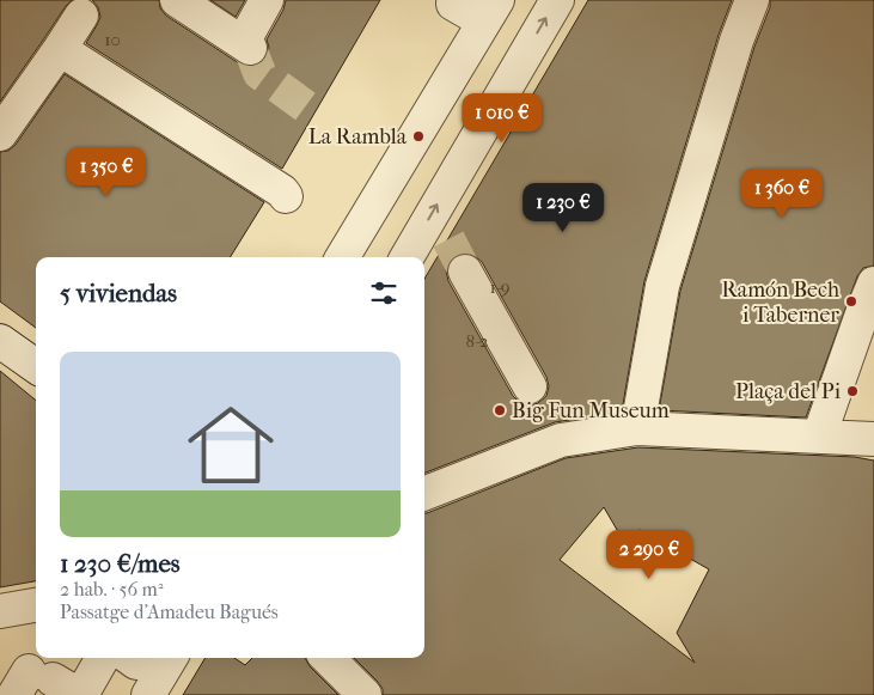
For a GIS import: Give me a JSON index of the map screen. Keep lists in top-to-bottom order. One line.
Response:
{"places":["La Rambla","Ramón Bech i Taberner","Plaça del Pi","Big Fun Museum"],"house_numbers":["10","1-9","8-2"],"page":{"price":["1 010 €","1 350 €","1 360 €","1 230 €","2 290 €"],"heading":"5 viviendas","list":[{"name":"1 230 €/mes","note":"2 hab. · 56 m² · Passatge d'Amadeu Bagués"}]}}
